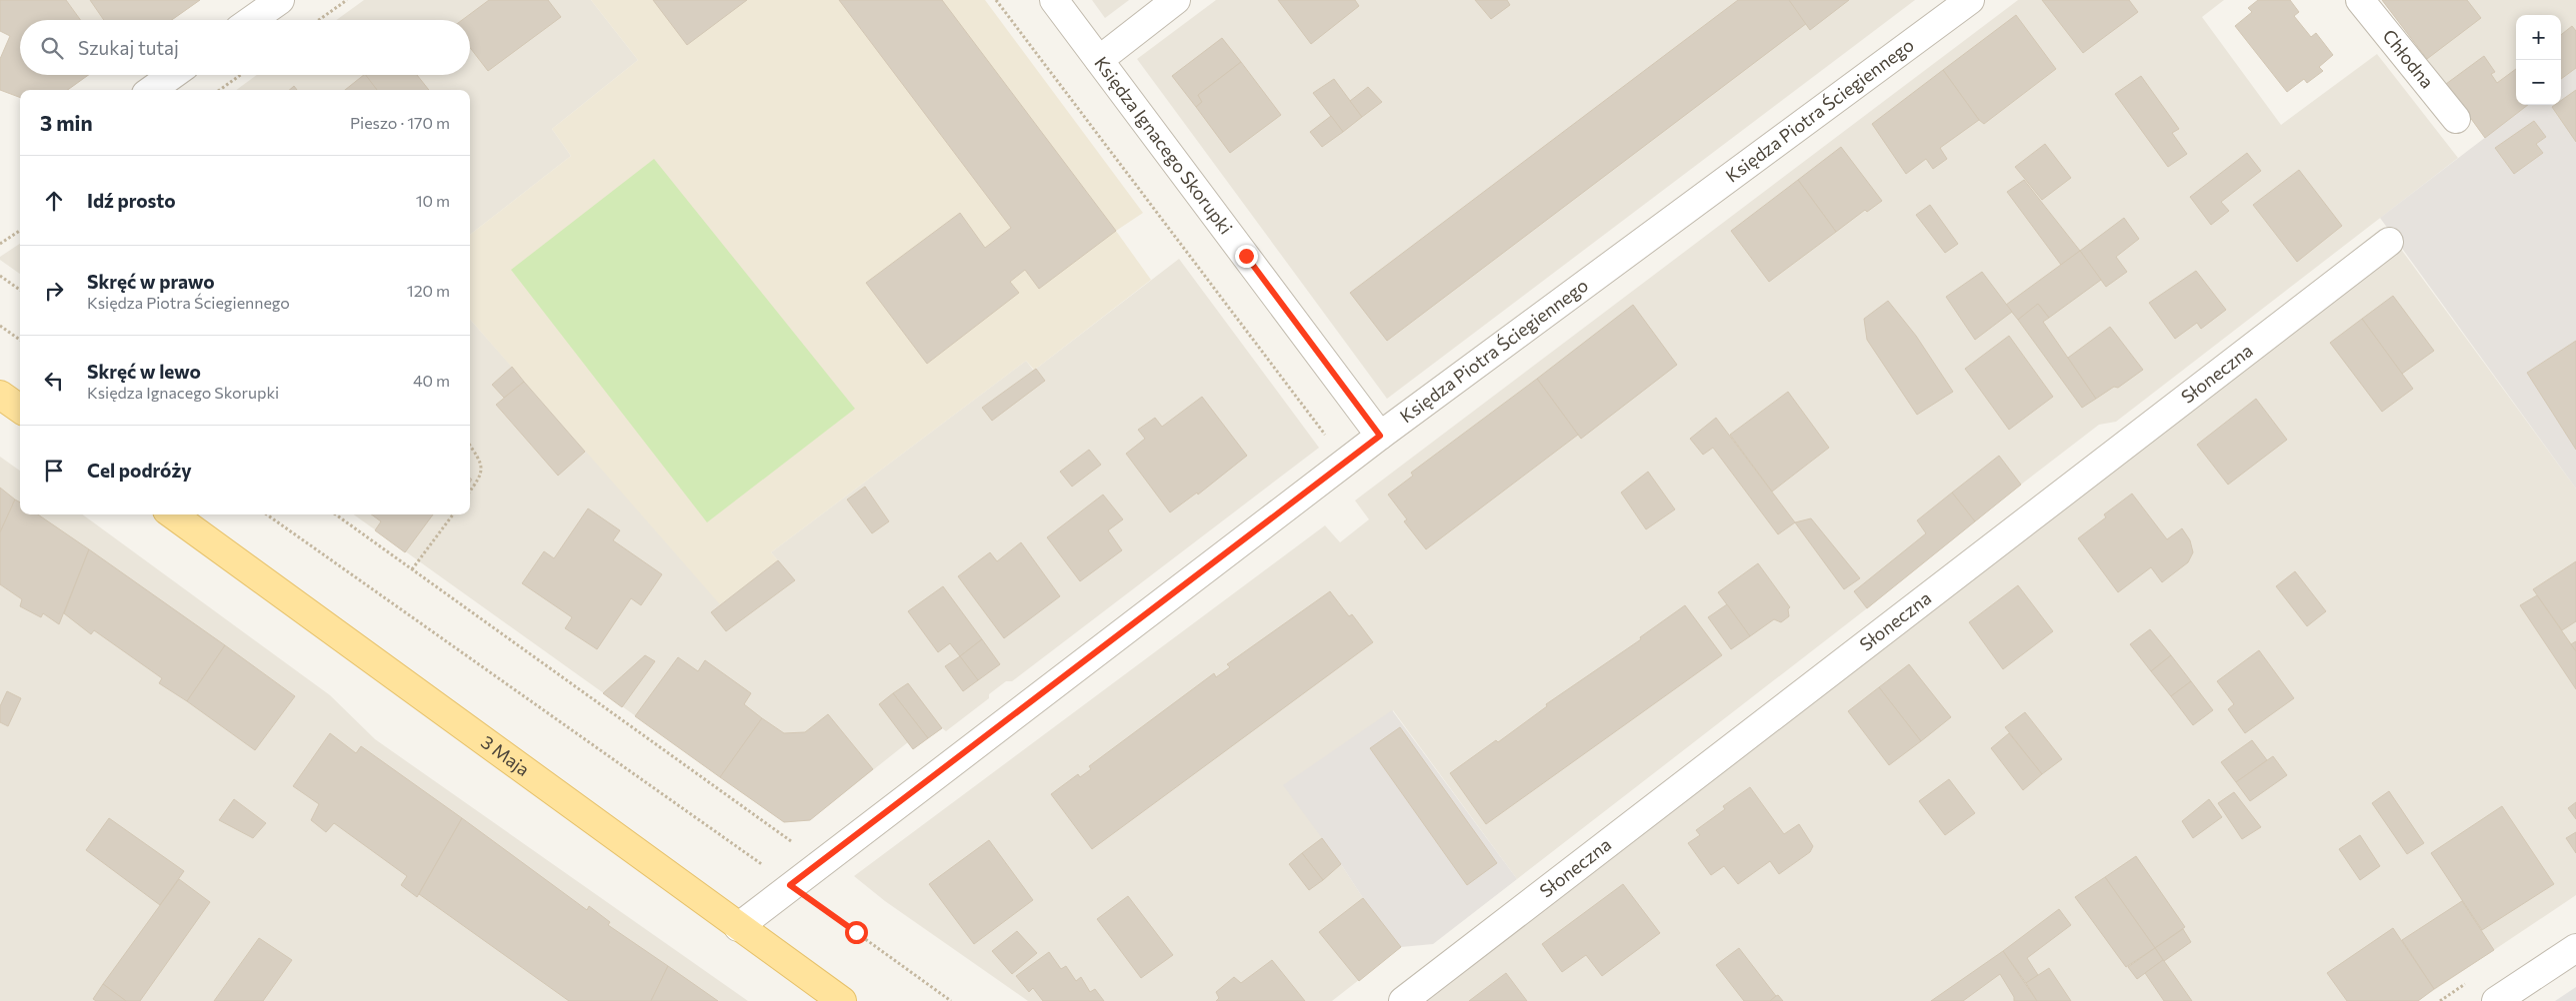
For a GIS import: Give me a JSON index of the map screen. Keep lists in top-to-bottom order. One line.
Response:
{"streets":{"main road":["3 Maja"],"street":["Chłodna","Księdza Piotra Ściegiennego","Księdza Ignacego Skorupki","Słoneczna"]},"crossings":[["Księdza Piotra Ściegiennego","Księdza Ignacego Skorupki"],["Księdza Piotra Ściegiennego","3 Maja"]],"page":{"map_buttons":["+","−"],"search":"Szukaj tutaj","heading":["3 min","Pieszo · 170 m"],"list":[["Idź prosto","10 m"],["Skręć w prawo","Księdza Piotra Ściegiennego","120 m"],["Skręć w lewo","Księdza Ignacego Skorupki","40 m"],"Cel podróży"]}}
